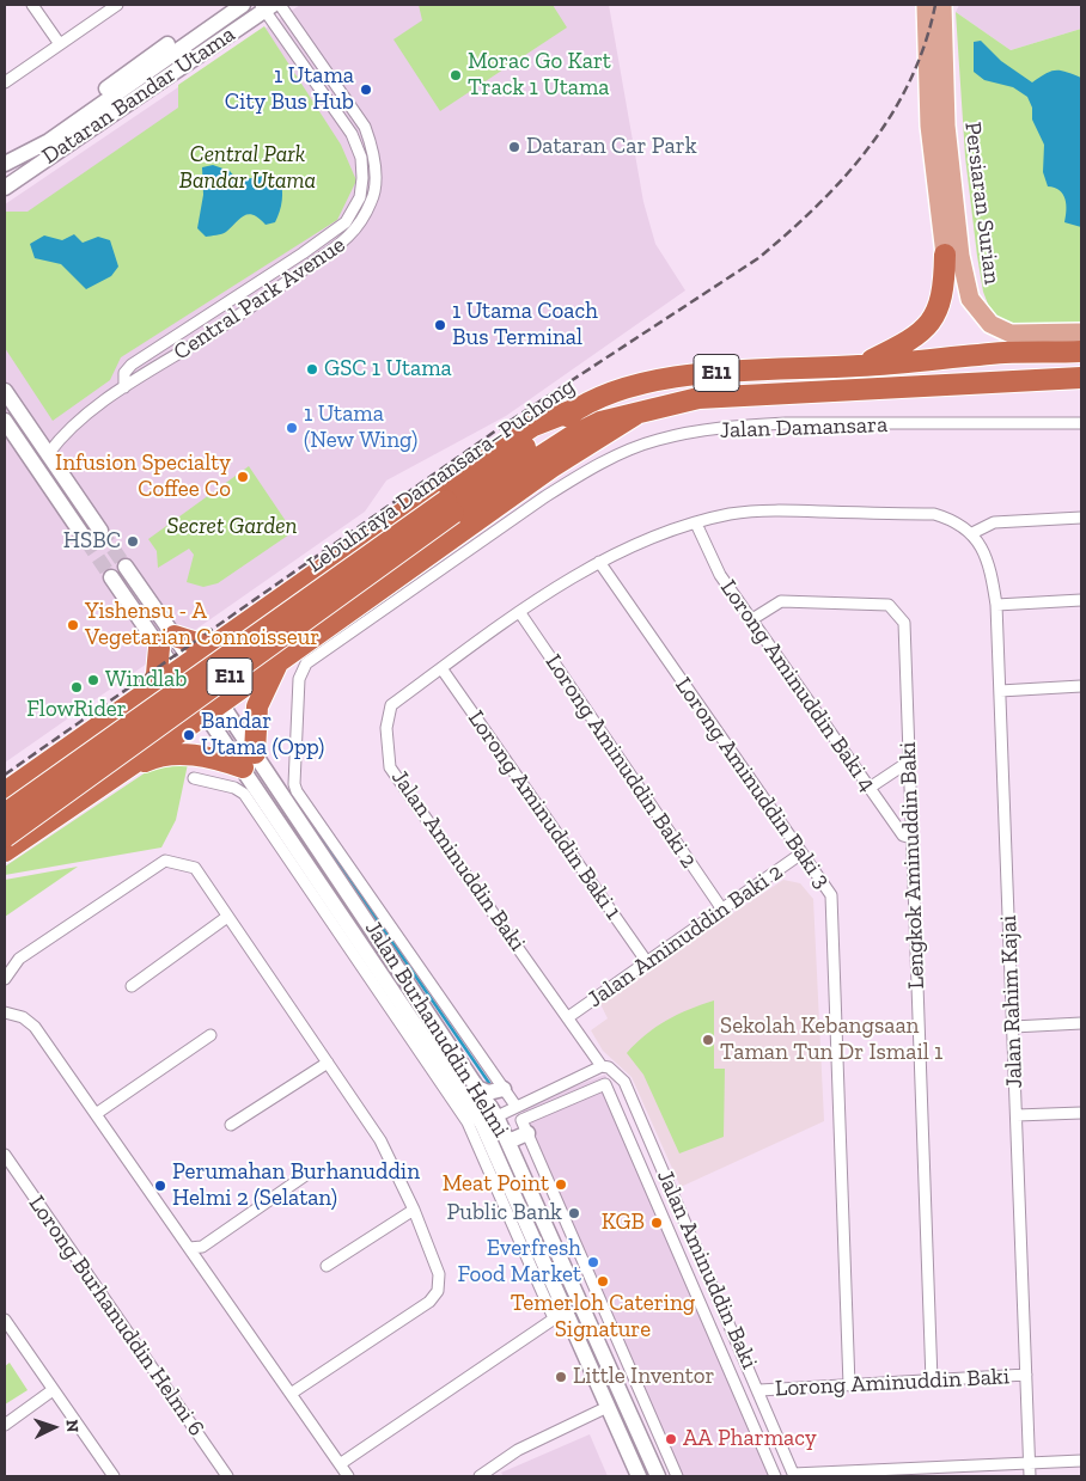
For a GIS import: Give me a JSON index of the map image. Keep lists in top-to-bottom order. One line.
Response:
{"streets":{"highway":["E11","Lebuhraya Damansara–Puchong"],"main road":["Dataran Bandar Utama","Persiaran Surian","Jalan Burhanuddin Helmi"],"street":["Central Park Avenue","Jalan Damansara","Lorong Aminuddin Baki 4","Lorong Aminuddin Baki 2","Lorong Aminuddin Baki 3","Lorong Aminuddin Baki 1","Jalan Aminuddin Baki","Lengkok Aminuddin Baki","Jalan Aminuddin Baki 2","Jalan Rahim Kajai","Lorong Burhanuddin Helmi 6","Lorong Aminuddin Baki"]},"crossings":[["Dataran Bandar Utama","Central Park Avenue"],["Jalan Damansara","Jalan Burhanuddin Helmi"],["Lorong Aminuddin Baki 4","Jalan Aminuddin Baki"],["Lorong Aminuddin Baki 4","Lengkok Aminuddin Baki"],["Lorong Aminuddin Baki 2","Jalan Aminuddin Baki"],["Lorong Aminuddin Baki 2","Jalan Aminuddin Baki 2"],["Lorong Aminuddin Baki 3","Jalan Aminuddin Baki"],["Lorong Aminuddin Baki 3","Jalan Aminuddin Baki 2"],["Lorong Aminuddin Baki 3","Lorong Aminuddin Baki"],["Lorong Aminuddin Baki 1","Jalan Aminuddin Baki"],["Lorong Aminuddin Baki 1","Jalan Aminuddin Baki 2"],["Jalan Aminuddin Baki","Jalan Aminuddin Baki 2"],["Jalan Aminuddin Baki","Jalan Rahim Kajai"],["Jalan Aminuddin Baki","Lorong Aminuddin Baki"],["Lengkok Aminuddin Baki","Lorong Aminuddin Baki"],["Jalan Rahim Kajai","Lorong Aminuddin Baki"]],"parks":["Central Park Bandar Utama","Secret Garden"],"places":["Morac Go Kart Track 1 Utama","1 Utama City Bus Hub","Dataran Car Park","1 Utama Coach Bus Terminal","GSC 1 Utama","1 Utama (New Wing)","Infusion Specialty Coffee Co","HSBC","Yishensu - A Vegetarian Connoisseur","Windlab","FlowRider","Bandar Utama (Opp)","Sekolah Kebangsaan Taman Tun Dr Ismail 1","Meat Point","Perumahan Burhanuddin Helmi 2 (Selatan)","Public Bank","KGB","Everfresh Food Market","Temerloh Catering Signature","Little Inventor","AA Pharmacy"],"north":"right"}
